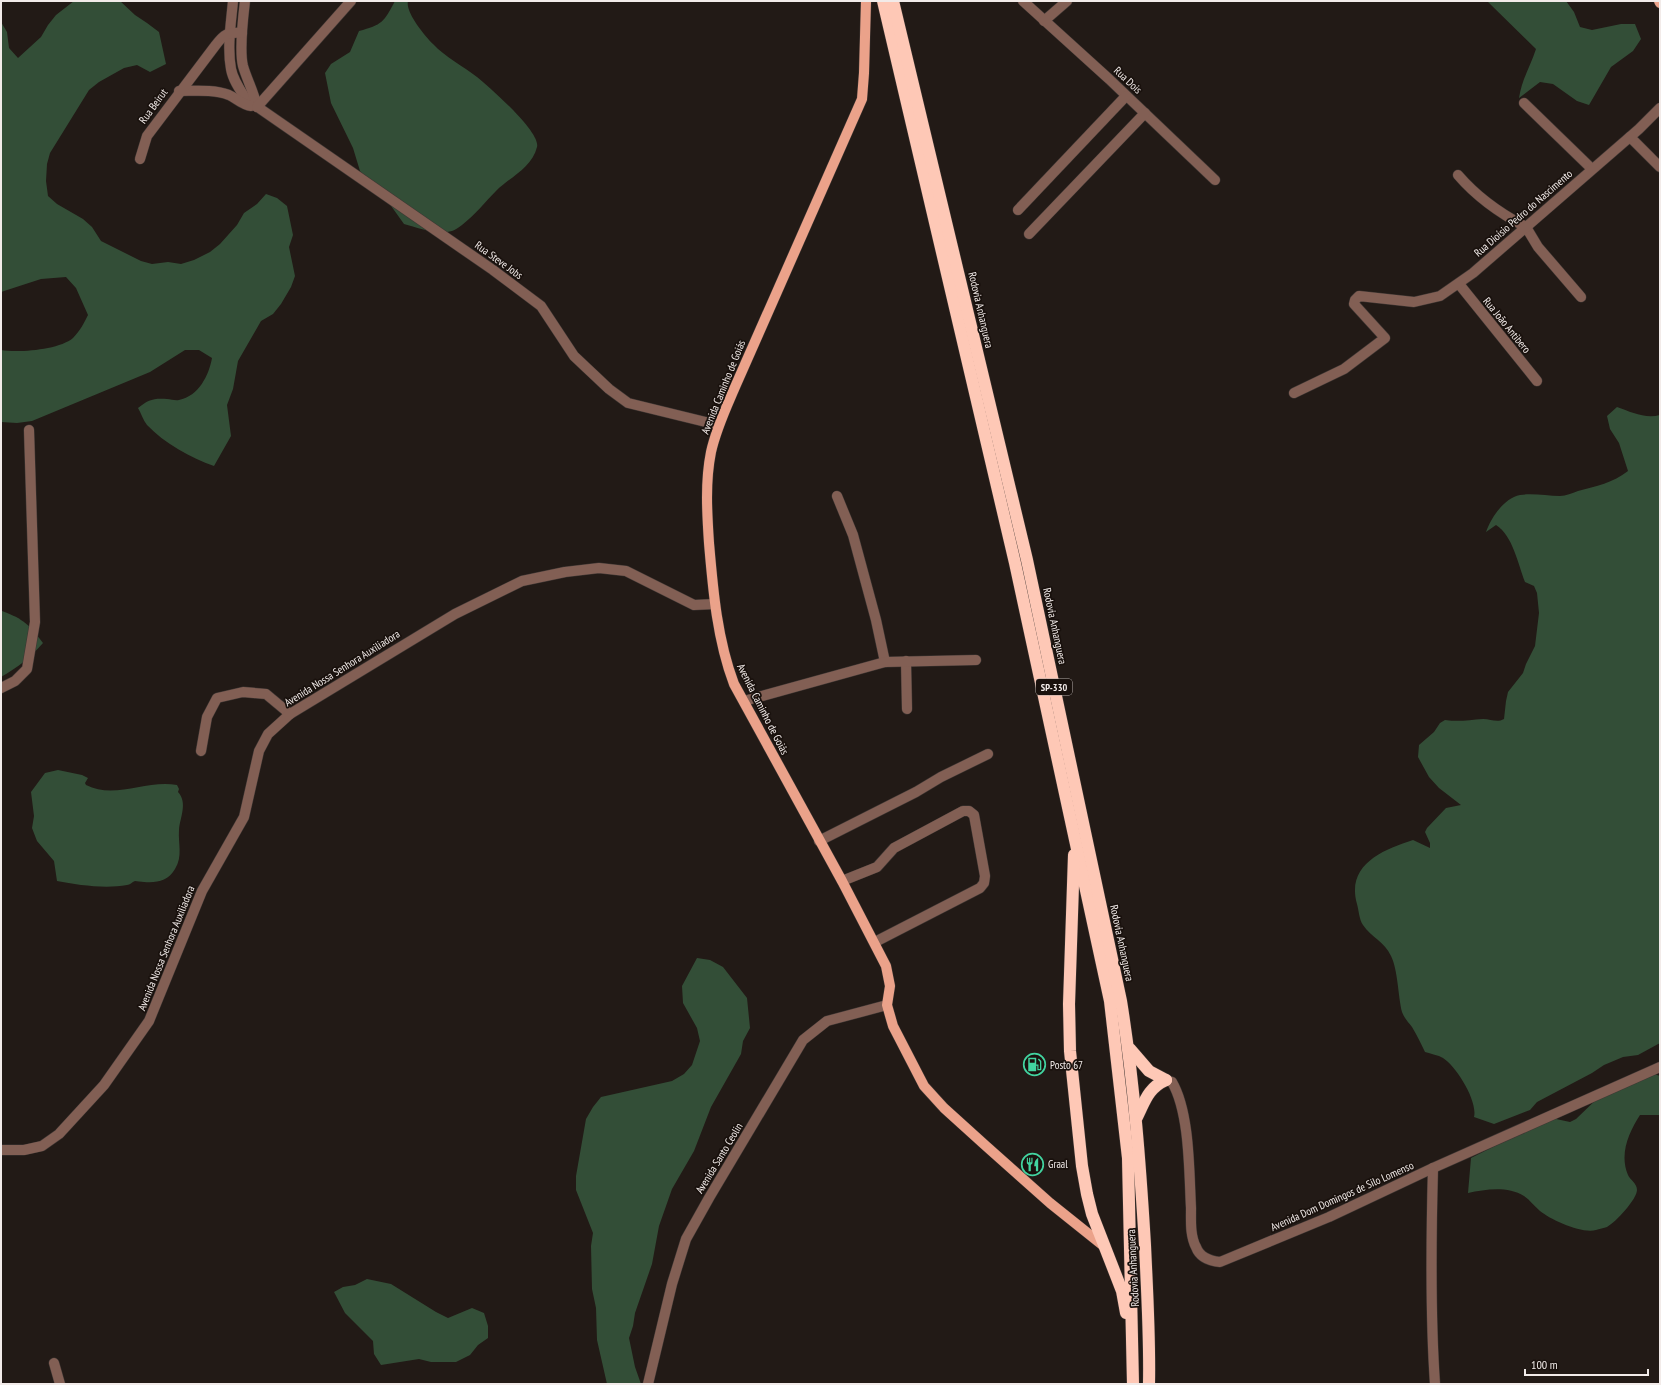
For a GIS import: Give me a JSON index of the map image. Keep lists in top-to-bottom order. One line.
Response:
{"streets":{"highway":["Rodovia Anhanguera","SP-330"],"main road":["Avenida Caminho de Goiás"],"street":["Rua Dois","Rua Beirut","Rua Dioísio Pedro do Nascimento","Rua Steve Jobs","Rua João Antibero","Avenida Nossa Senhora Auxiliadora","Avenida Santo Ceolin","Avenida Dom Domingos de Silo Lomenso"]},"crossings":[["Rua Beirut","Rua Steve Jobs"],["Rua Dioísio Pedro do Nascimento","Rua João Antibero"],["Rua Steve Jobs","Avenida Caminho de Goiás"],["Avenida Caminho de Goiás","Avenida Nossa Senhora Auxiliadora"],["Avenida Caminho de Goiás","Avenida Santo Ceolin"]],"places":{"fuel station":["Posto 67"],"restaurant":["Graal"]},"scale_bar":"100 m"}
